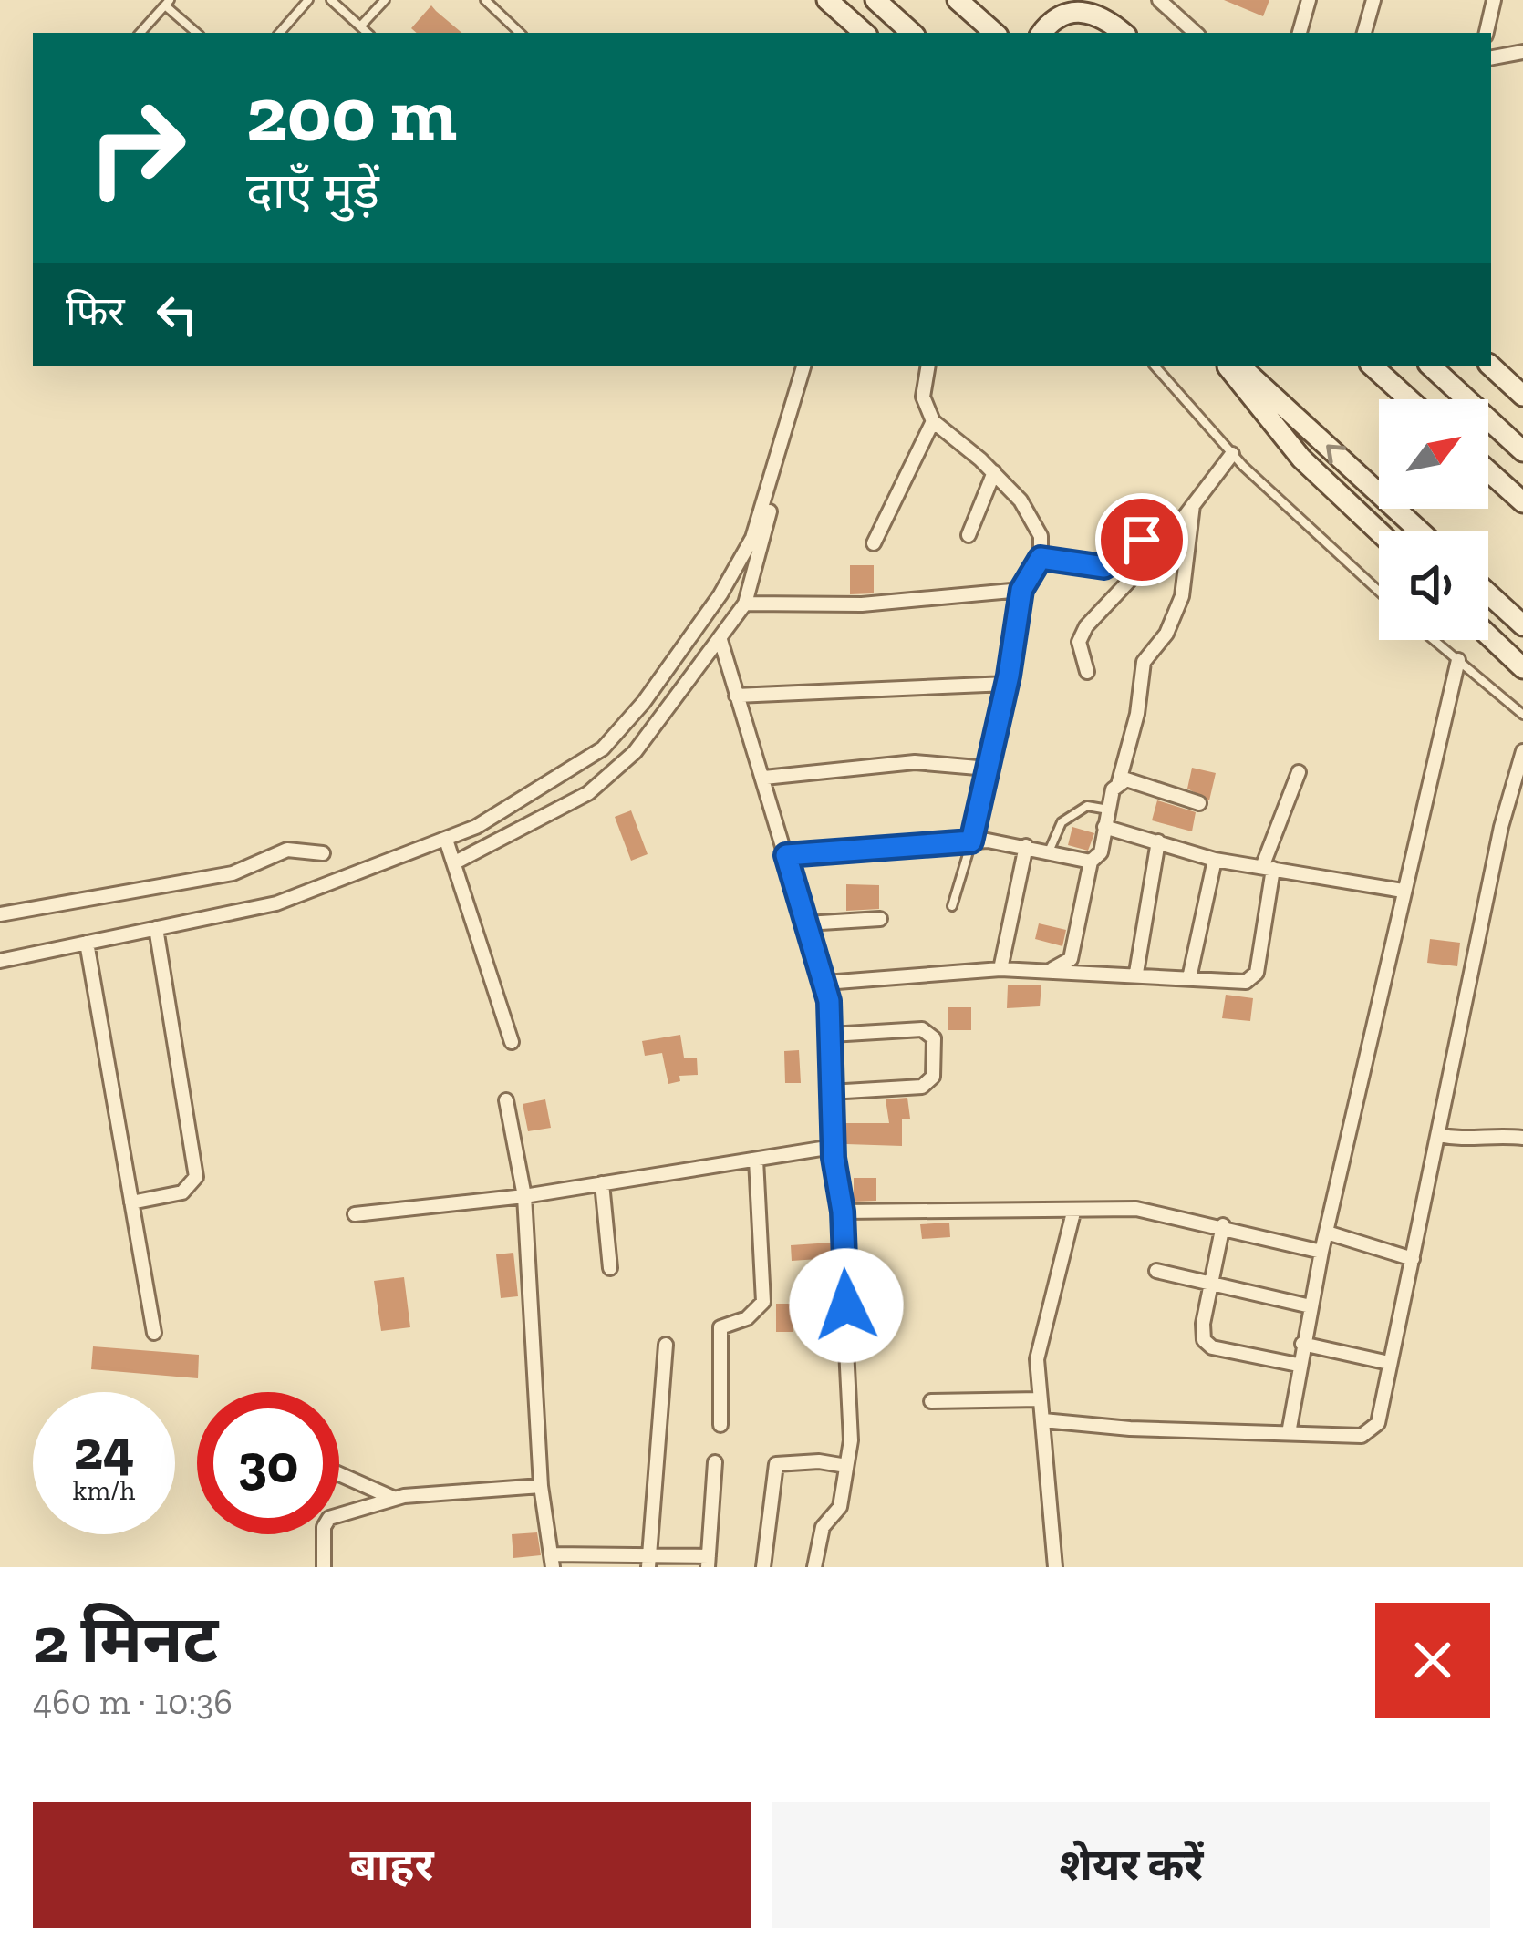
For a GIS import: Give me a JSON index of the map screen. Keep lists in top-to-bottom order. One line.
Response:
{"north":"top right","page":{"turn":["200 m","दाएँ मुड़ें"],"then":"फिर","speed":"24 km/h","limit":"30","heading":["2 मिनट","460 m · 10:36"],"buttons":["बाहर","शेयर करें"]}}
